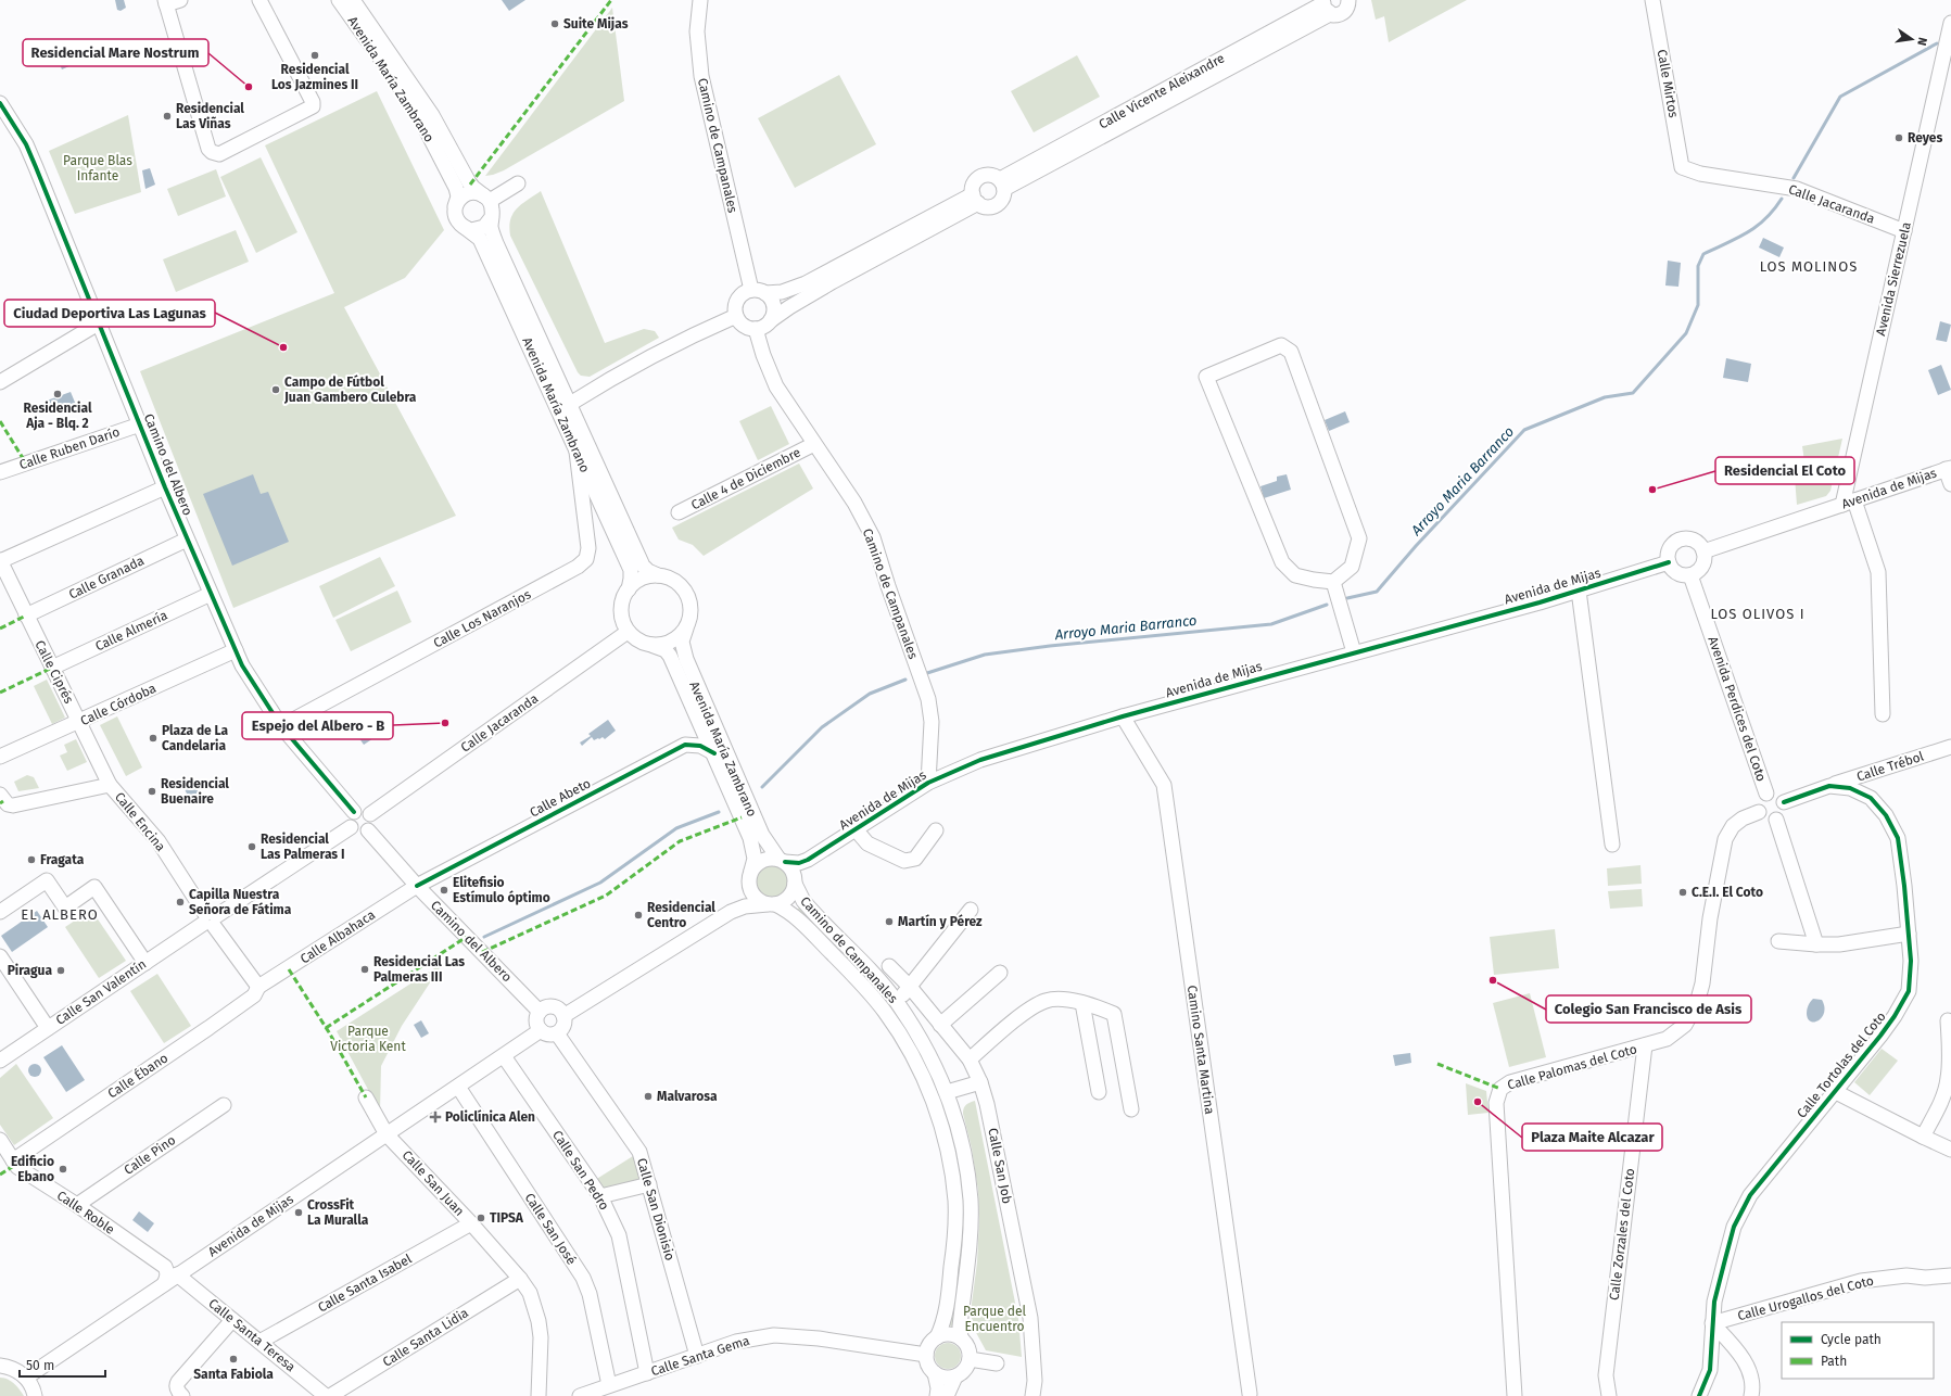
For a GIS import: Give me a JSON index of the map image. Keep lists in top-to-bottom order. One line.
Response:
{"streets":{"street":["Avenida María Zambrano","Calle Mirtos","Calle Vicente Aleixandre","Camino de Campanales","Calle Jacaranda","Avenida Sierrezuela","Calle Ruben Darío","Camino del Albero","Calle 4 de Diciembre","Avenida de Mijas","Calle Granada","Calle Los Naranjos","Calle Almería","Calle Ciprés","Calle Córdoba","Avenida Perdices del Coto","Calle Trébol","Calle Abeto","Calle Encina","Calle Albahaca","Calle San Valentín","Camino Santa Martina","Calle Tortolas del Coto","Calle Palomas del Coto","Calle Ébano","Calle Pino","Calle San Job","Calle San Pedro","Calle San Juan","Calle San Dionisio","Calle Roble","Calle San José","Calle Zorzales del Coto","Calle Santa Isabel","Calle Urogallos del Coto","Calle Santa Teresa","Calle Santa Lidia","Calle Santa Gema"]},"crossings":[["Avenida María Zambrano","Camino de Campanales"],["Avenida María Zambrano","Calle Jacaranda"],["Avenida María Zambrano","Avenida de Mijas"],["Avenida María Zambrano","Calle Los Naranjos"],["Avenida María Zambrano","Calle Abeto"],["Calle Mirtos","Calle Jacaranda"],["Camino de Campanales","Calle 4 de Diciembre"],["Camino de Campanales","Avenida de Mijas"],["Camino de Campanales","Calle Santa Gema"],["Calle Jacaranda","Avenida Sierrezuela"],["Calle Jacaranda","Camino del Albero"],["Calle Jacaranda","Calle San Valentín"],["Avenida Sierrezuela","Avenida de Mijas"],["Calle Ruben Darío","Camino del Albero"],["Camino del Albero","Avenida de Mijas"],["Camino del Albero","Calle Granada"],["Camino del Albero","Calle Los Naranjos"],["Camino del Albero","Calle Almería"],["Camino del Albero","Calle Córdoba"],["Camino del Albero","Calle Abeto"],["Camino del Albero","Calle Albahaca"],["Camino del Albero","Calle San Valentín"],["Camino del Albero","Calle San Dionisio"],["Avenida de Mijas","Avenida Perdices del Coto"],["Avenida de Mijas","Camino Santa Martina"],["Avenida de Mijas","Calle San Pedro"],["Avenida de Mijas","Calle San Juan"],["Avenida de Mijas","Calle San Dionisio"],["Avenida de Mijas","Calle Roble"],["Avenida de Mijas","Calle San José"],["Avenida de Mijas","Calle Santa Teresa"],["Calle Granada","Calle Ciprés"],["Calle Almería","Calle Ciprés"],["Calle Ciprés","Calle Córdoba"],["Calle Ciprés","Calle Encina"],["Avenida Perdices del Coto","Calle Tortolas del Coto"],["Avenida Perdices del Coto","Calle Palomas del Coto"],["Calle Trébol","Calle Tortolas del Coto"],["Calle Abeto","Calle Albahaca"],["Calle Encina","Calle Albahaca"],["Calle Encina","Calle San Valentín"],["Calle Encina","Calle Ébano"],["Calle Albahaca","Calle Ébano"],["Calle Tortolas del Coto","Calle Palomas del Coto"],["Calle Tortolas del Coto","Calle Urogallos del Coto"],["Calle Palomas del Coto","Calle Zorzales del Coto"],["Calle Ébano","Calle Roble"],["Calle Pino","Calle Roble"],["Calle San Pedro","Calle Santa Gema"],["Calle San Juan","Calle Santa Isabel"],["Calle San Juan","Calle Santa Lidia"],["Calle San Dionisio","Calle Santa Gema"],["Calle San José","Calle Santa Gema"],["Calle Santa Isabel","Calle Santa Teresa"]],"districts":["LOS MOLINOS","LOS OLIVOS I","EL ALBERO"],"water":["Arroyo Maria Barranco"],"parks":["Parque Blas Infante","Parque Victoria Kent","Parque del Encuentro"],"places":{"other":["Suite Mijas","Residencial Los Jazmines II","Residencial Mare Nostrum","Residencial Las Viñas","Reyes","Ciudad Deportiva Las Lagunas","Campo de Fútbol Juan Gambero Culebra","Residencial Aja - Blq. 2","Residencial El Coto","Espejo del Albero - B","Plaza de La Candelaria","Residencial Buenaire","Residencial Las Palmeras I","Fragata","Elitefisio Estímulo óptimo","C.E.I. El Coto","Capilla Nuestra Señora de Fátima","Residencial Centro","Martín y Pérez","Residencial Las Palmeras III","Piragua","Colegio San Francisco de Asis","Malvarosa","Plaza Maite Alcazar","Edificio Ebano","CrossFit La Muralla","TIPSA","Santa Fabiola"],"health":["Policlínica Alen"]},"legend":["Cycle path","Path"],"scale_bar":"50 m","north":"right"}
